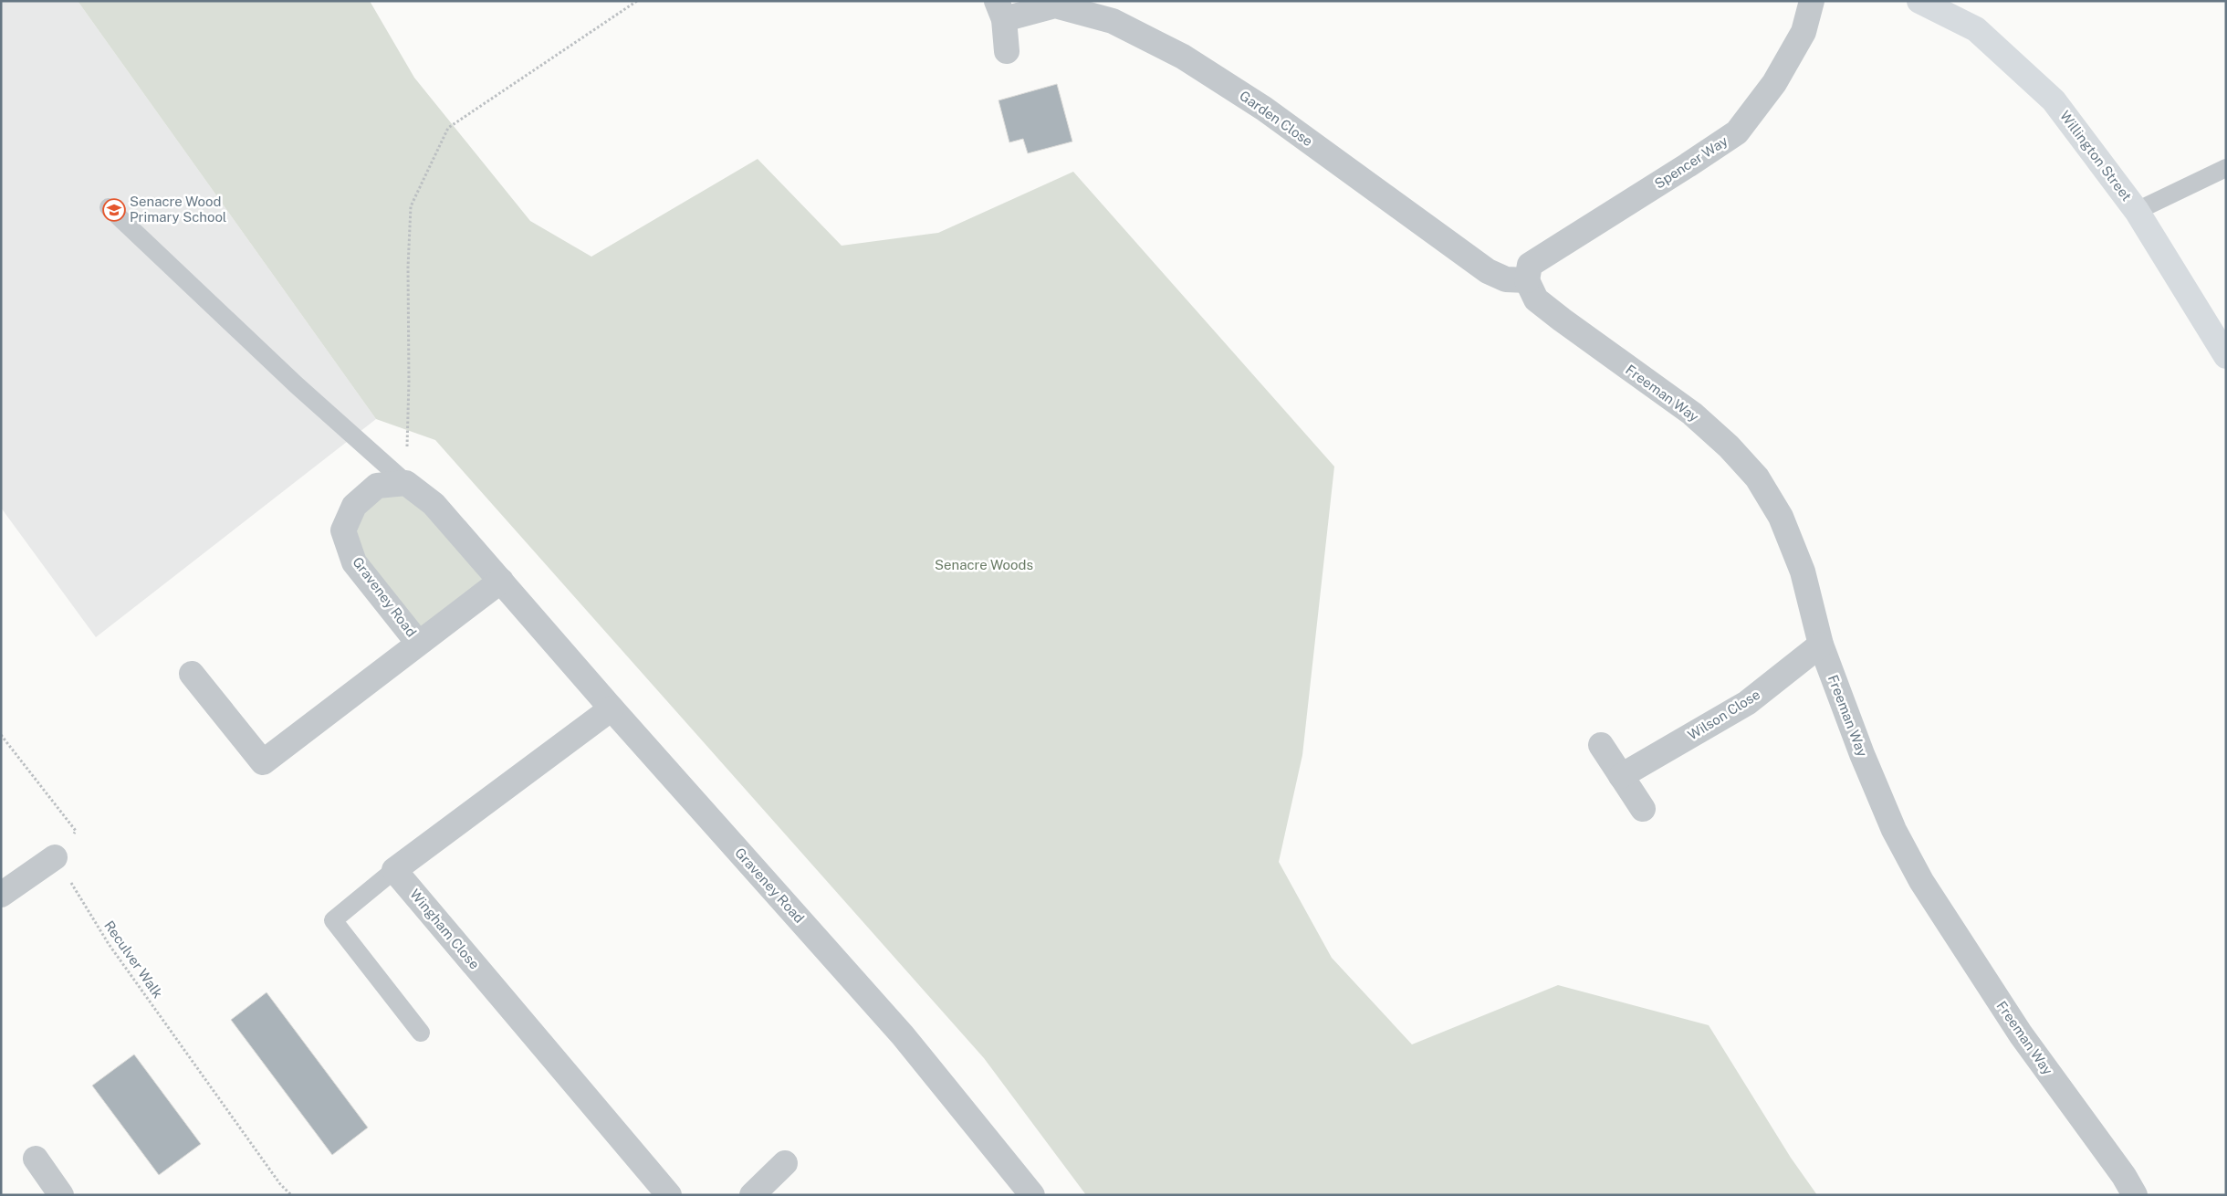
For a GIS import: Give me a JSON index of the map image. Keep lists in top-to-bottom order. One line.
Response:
{"streets":{"street":["Garden Close","Willington Street","Spencer Way","Freeman Way","Graveney Road","Wilson Close","Wingham Close"],"path":["Reculver Walk"]},"crossings":[["Garden Close","Spencer Way"],["Garden Close","Freeman Way"],["Spencer Way","Freeman Way"],["Freeman Way","Wilson Close"]],"parks":["Senacre Woods"],"places":{"school or university":["Senacre Wood Primary School"]}}
